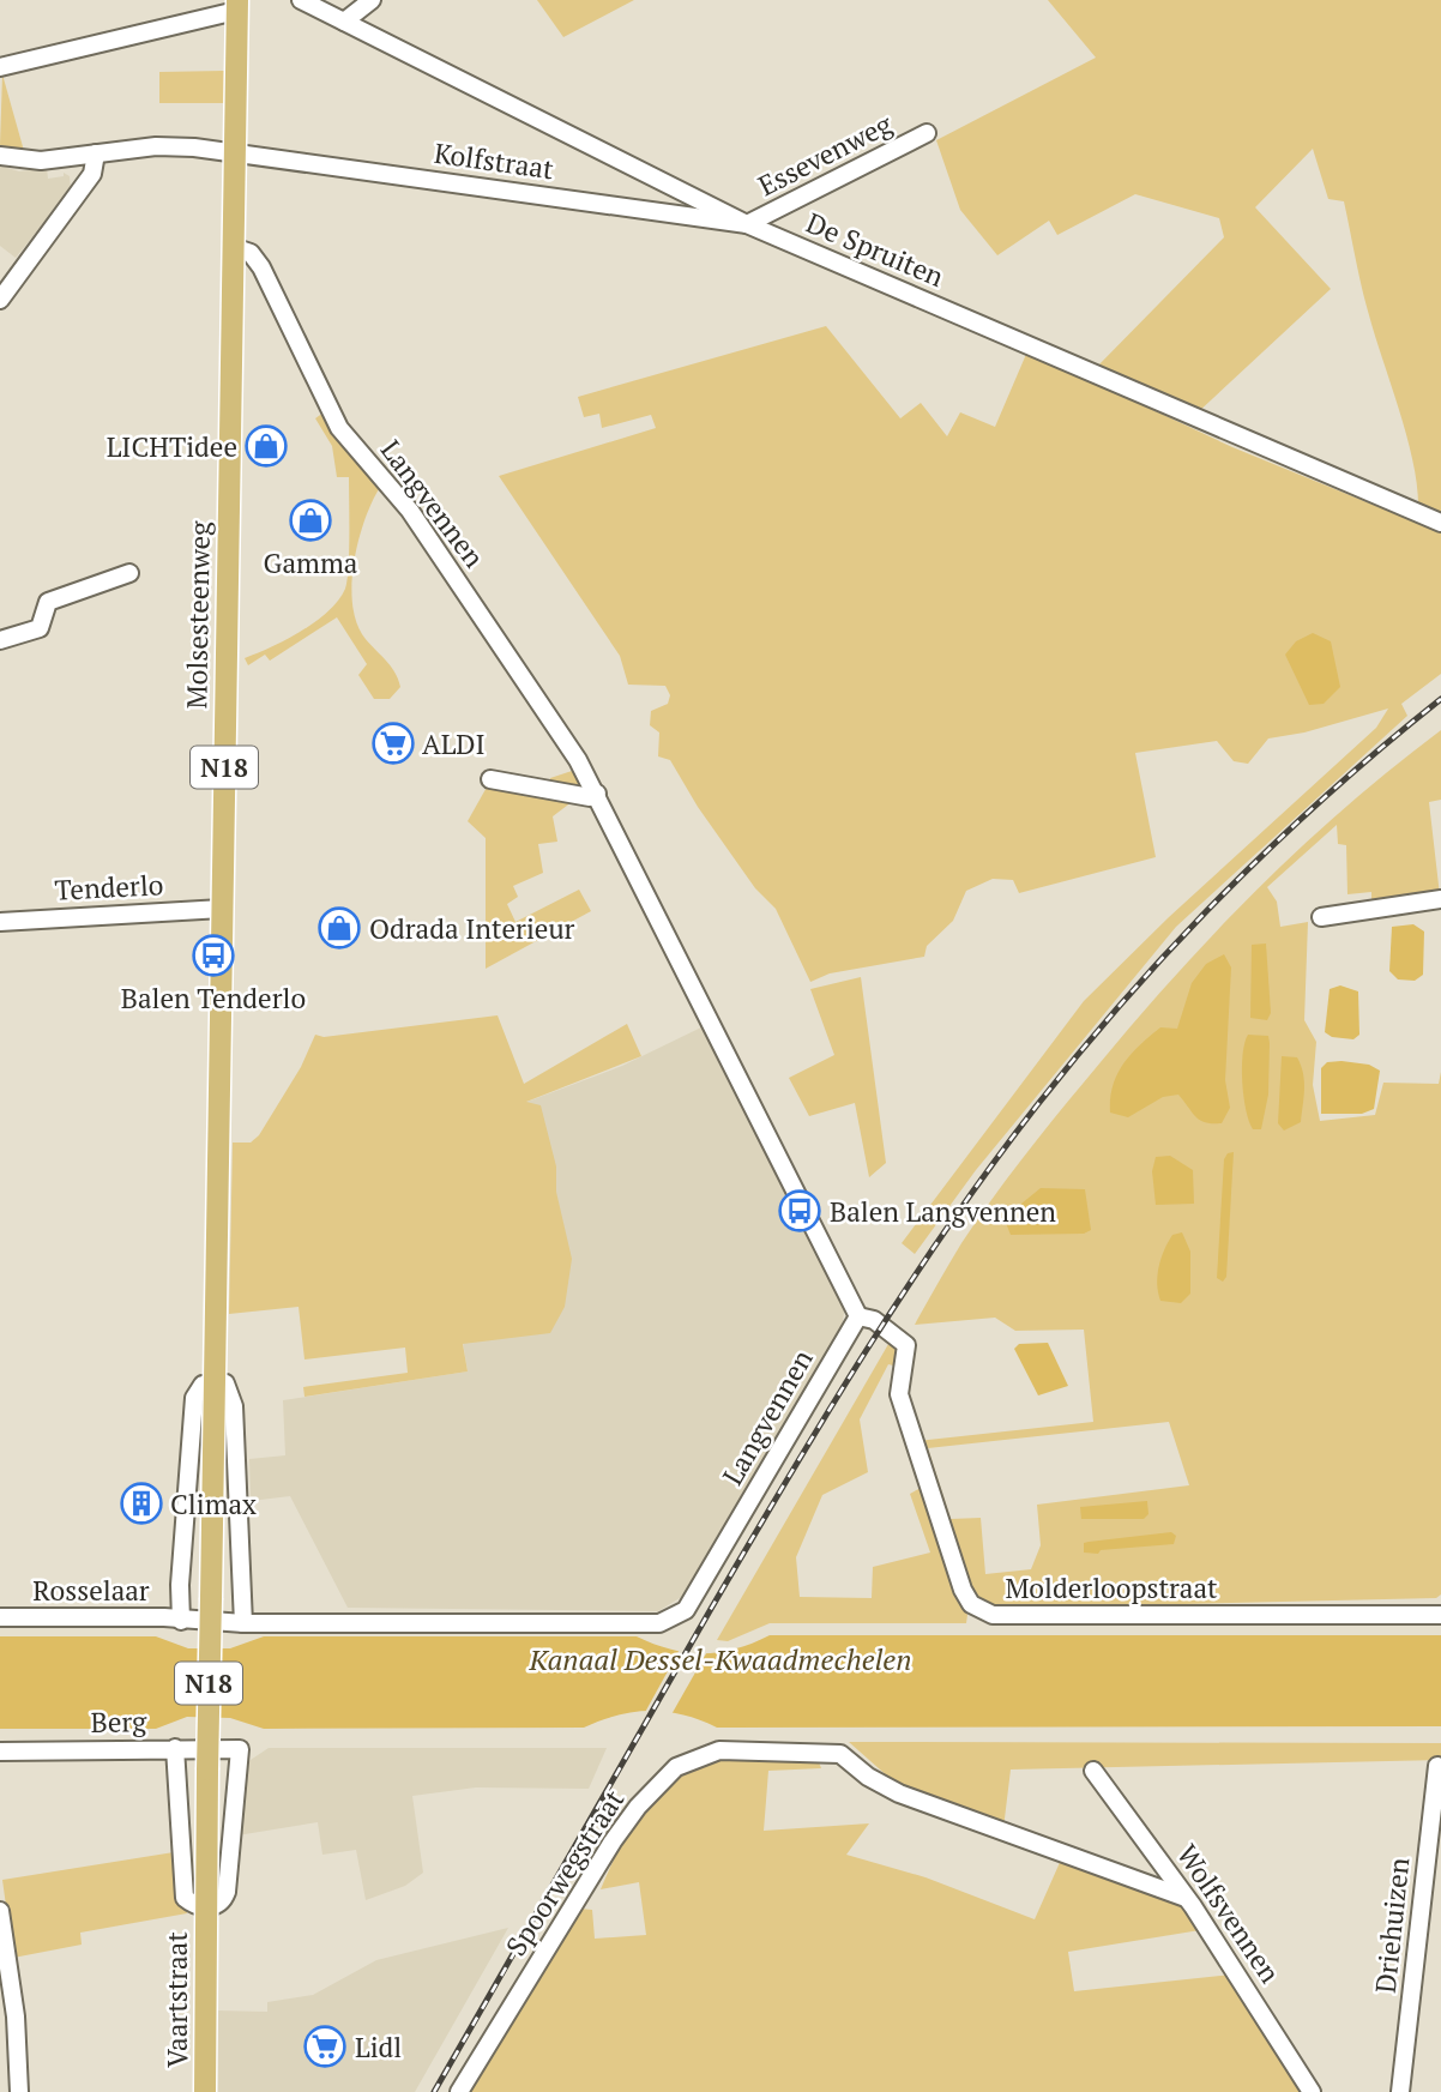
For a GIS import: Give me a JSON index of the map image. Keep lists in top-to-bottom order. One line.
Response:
{"streets":{"main road":["Molsesteenweg","N18","Vaartstraat"],"street":["Essevenweg","Kolfstraat","De Spruiten","Langvennen","Tenderlo","Molderloopstraat","Rosselaar","Berg","Spoorwegstraat","Wolfsvennen","Driehuizen"]},"crossings":[["Essevenweg","Kolfstraat"],["Essevenweg","De Spruiten"],["Kolfstraat","De Spruiten"],["Kolfstraat","Molsesteenweg"],["Langvennen","Molsesteenweg"],["Langvennen","Molderloopstraat"],["Langvennen","Rosselaar"],["Molsesteenweg","Tenderlo"],["Molsesteenweg","Vaartstraat"],["Berg","Vaartstraat"],["Spoorwegstraat","Wolfsvennen"]],"water":["Kanaal Dessel-Kwaadmechelen"],"places":{"shop":["LICHTidee","Gamma","Odrada Interieur"],"supermarket":["ALDI","Lidl"],"bus stop":["Balen Tenderlo","Balen Langvennen"],"building":["Climax"]}}
